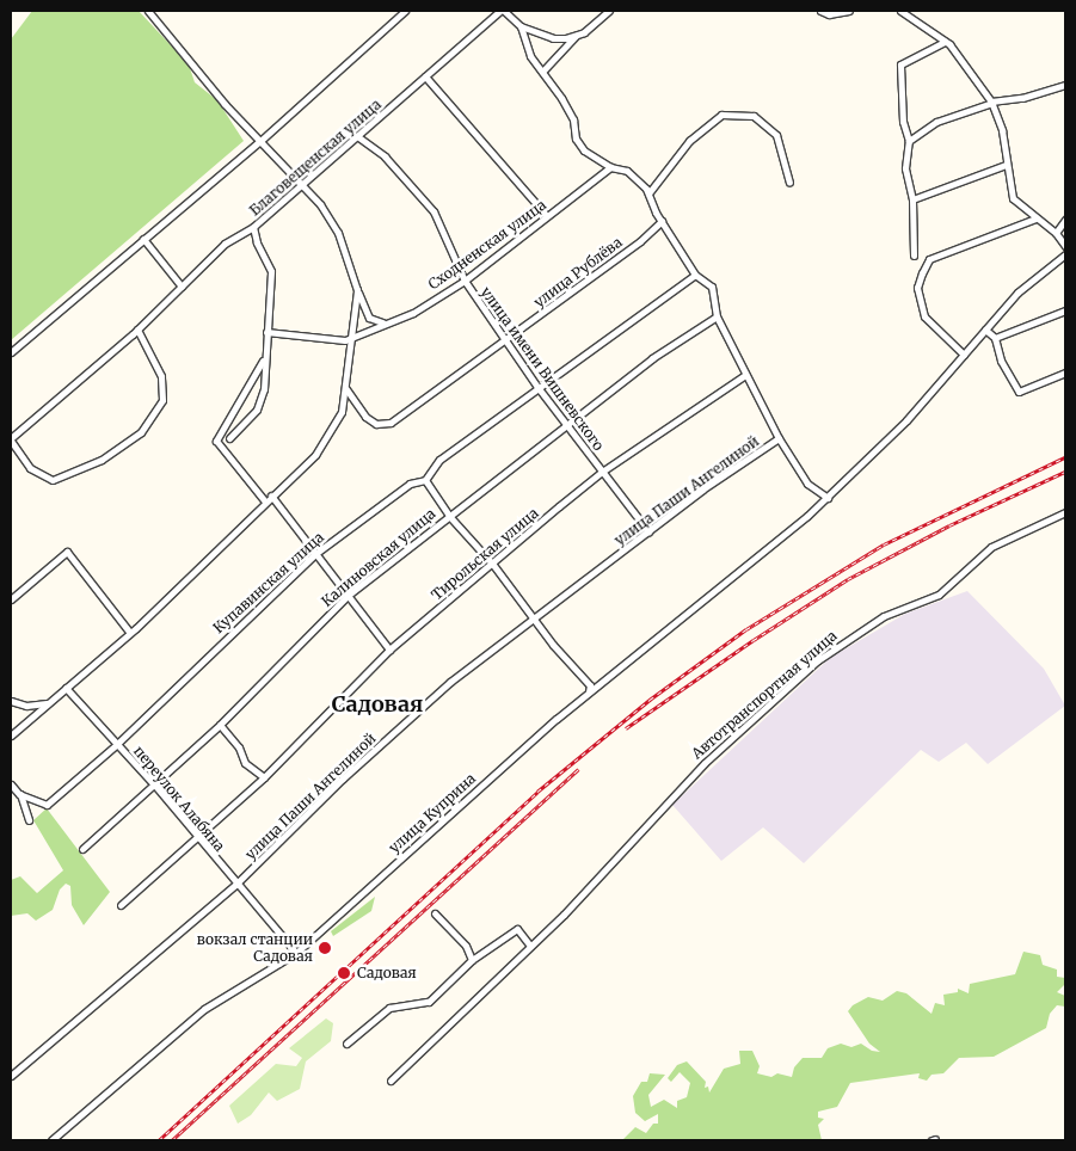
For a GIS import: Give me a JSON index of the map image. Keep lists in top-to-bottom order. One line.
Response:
{"streets":{"street":["Благовещенская улица","Сходненская улица","улица Рублёва","улица имени Вишневского","улица Паши Ангелиной","Тирольская улица","Калиновская улица","Купавинская улица","Автотранспортная улица","переулок Алабяна","улица Куприна"]},"crossings":[["Благовещенская улица","улица имени Вишневского"],["Сходненская улица","улица имени Вишневского"],["улица Рублёва","улица имени Вишневского"],["улица имени Вишневского","улица Паши Ангелиной"],["улица имени Вишневского","Тирольская улица"],["улица имени Вишневского","Калиновская улица"],["улица имени Вишневского","Купавинская улица"],["улица Паши Ангелиной","переулок Алабяна"],["Тирольская улица","переулок Алабяна"],["Калиновская улица","переулок Алабяна"],["Купавинская улица","переулок Алабяна"],["переулок Алабяна","улица Куприна"]],"districts":["Садовая"],"places":["вокзал станции Садовая","Садовая"]}
